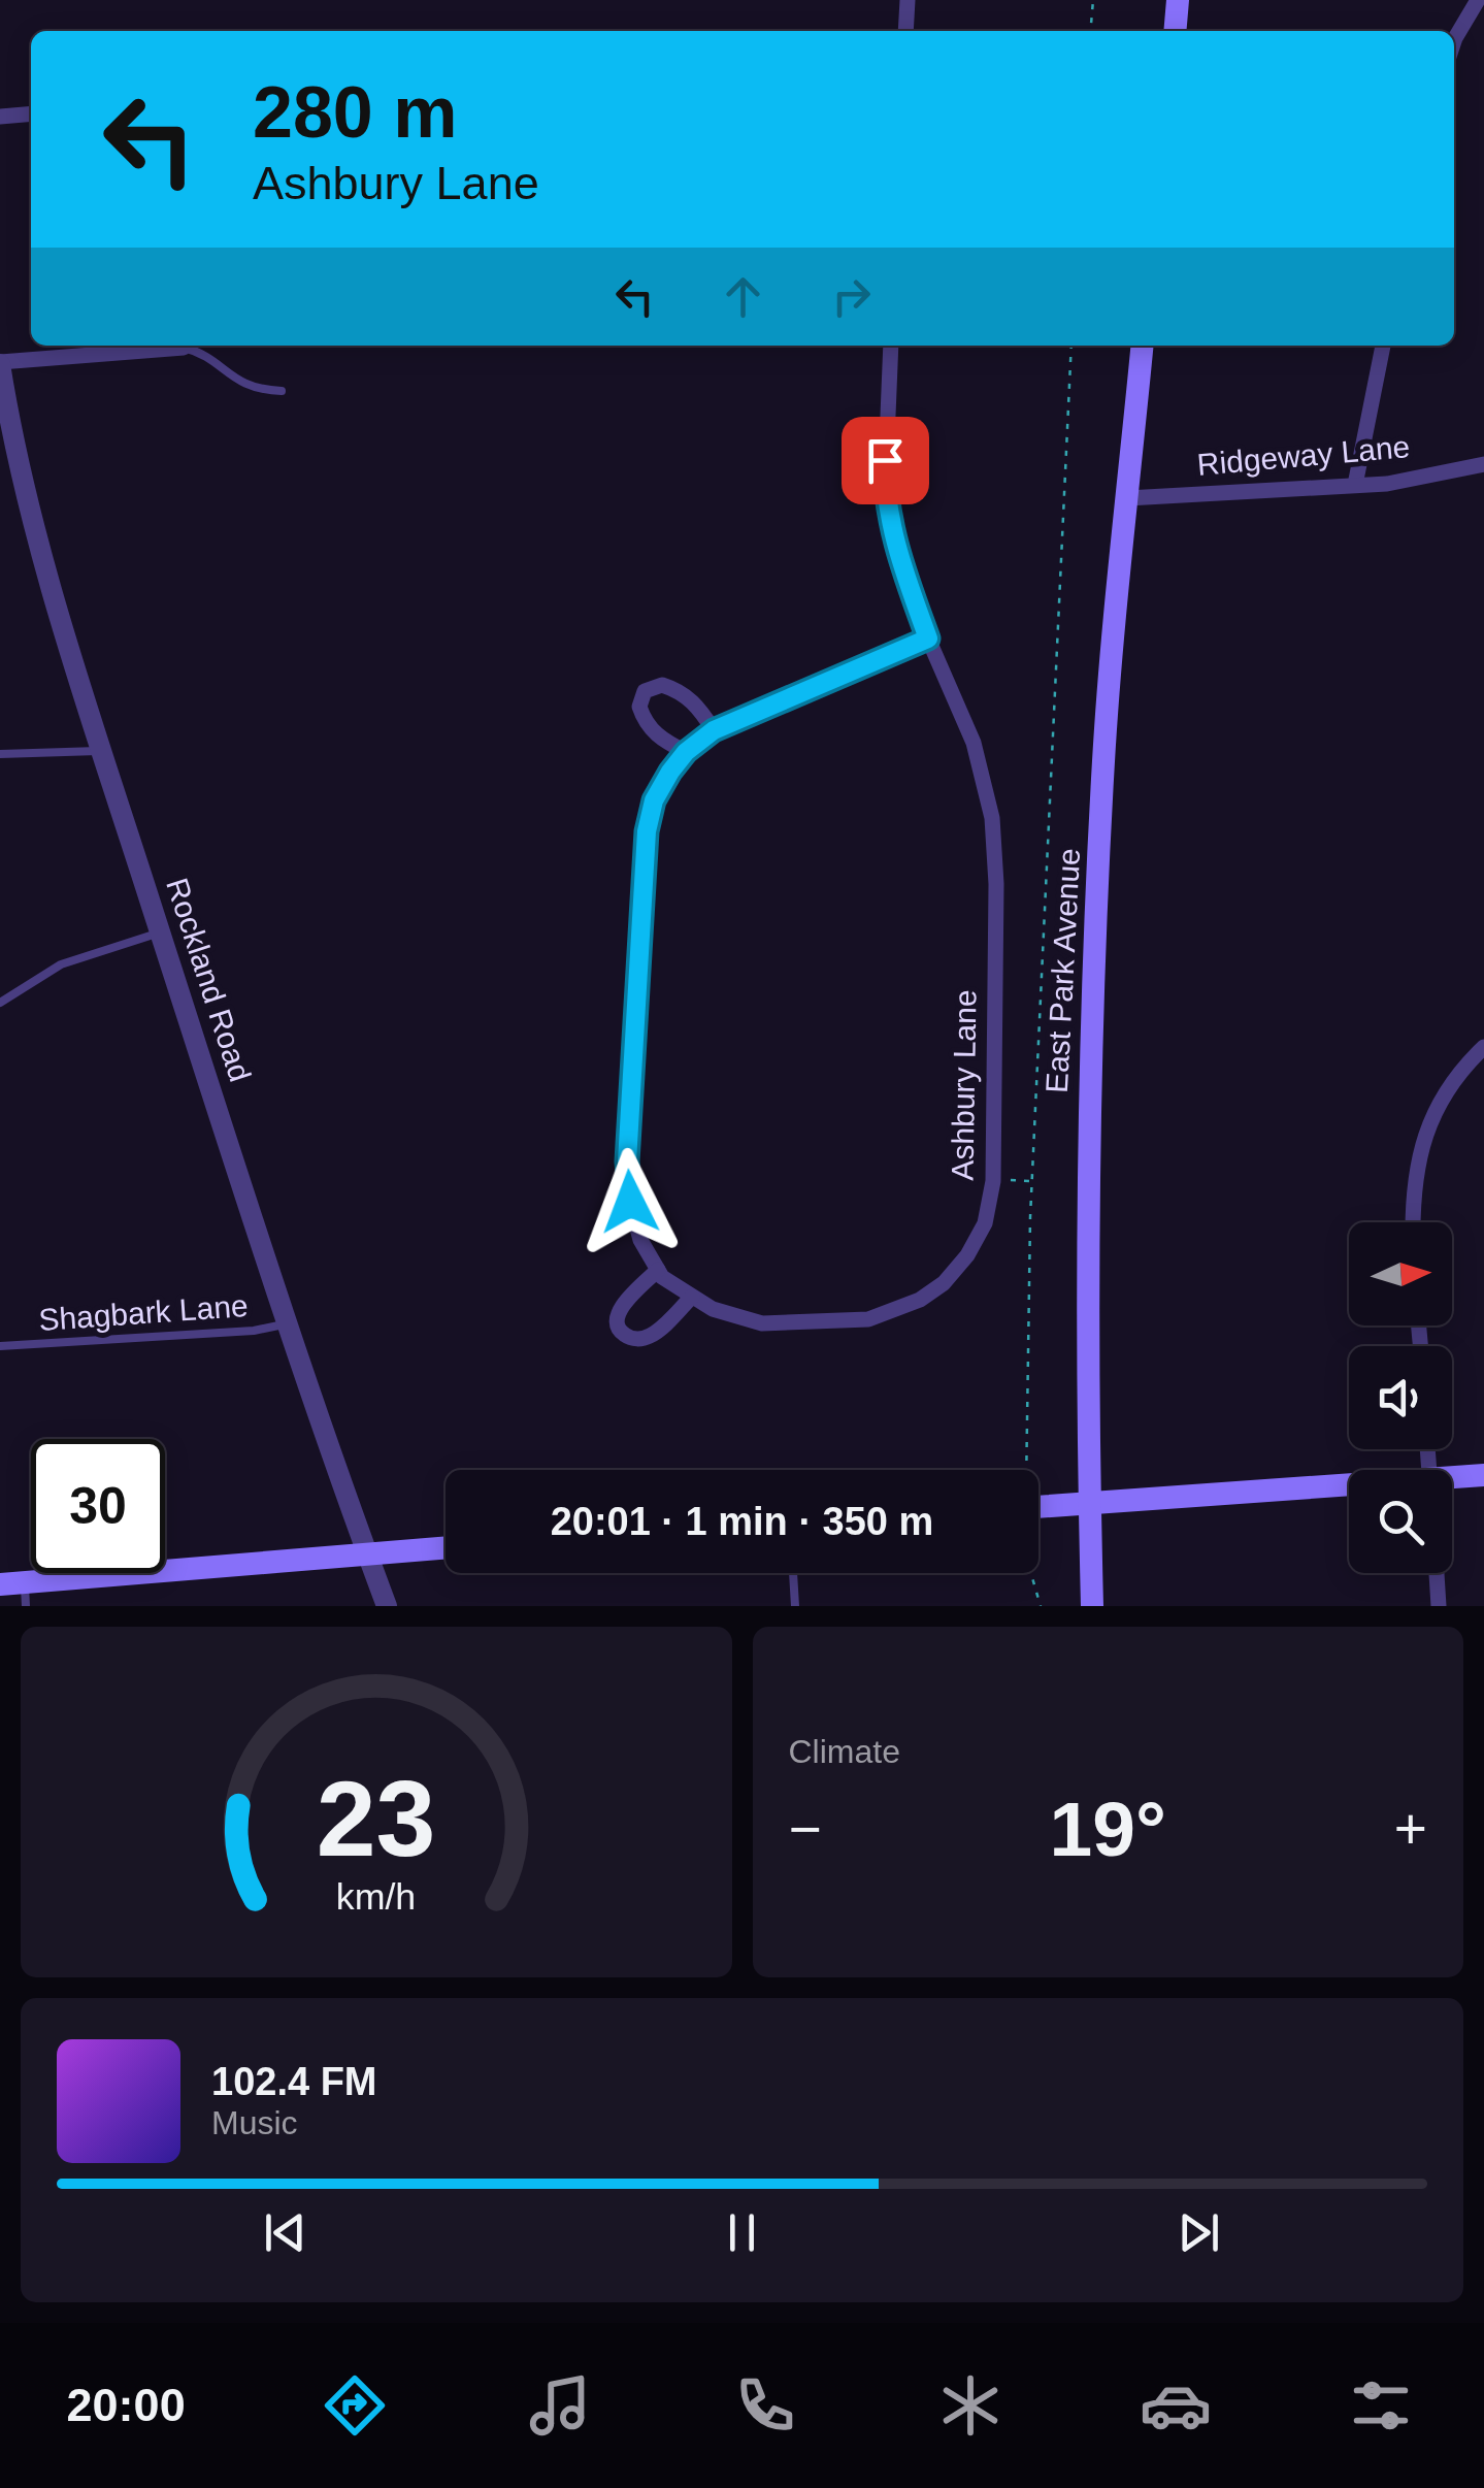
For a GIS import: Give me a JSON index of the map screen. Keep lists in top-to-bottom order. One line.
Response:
{"streets":{"main road":["East Park Avenue"],"street":["Ridgeway Lane","Rockland Road","Ashbury Lane"],"lane":["Shagbark Lane"]},"crossings":[["Ridgeway Lane","East Park Avenue"],["Rockland Road","Shagbark Lane"]],"north":"right","page":{"turn":["280 m","Ashbury Lane"],"limit":"30","trip":"20:01 · 1 min · 350 m","tile":"Climate","heat":["−","19°","+"],"song":["102.4 FM","Music"],"tabs":"20:00","gauge":["23","km/h"]}}
